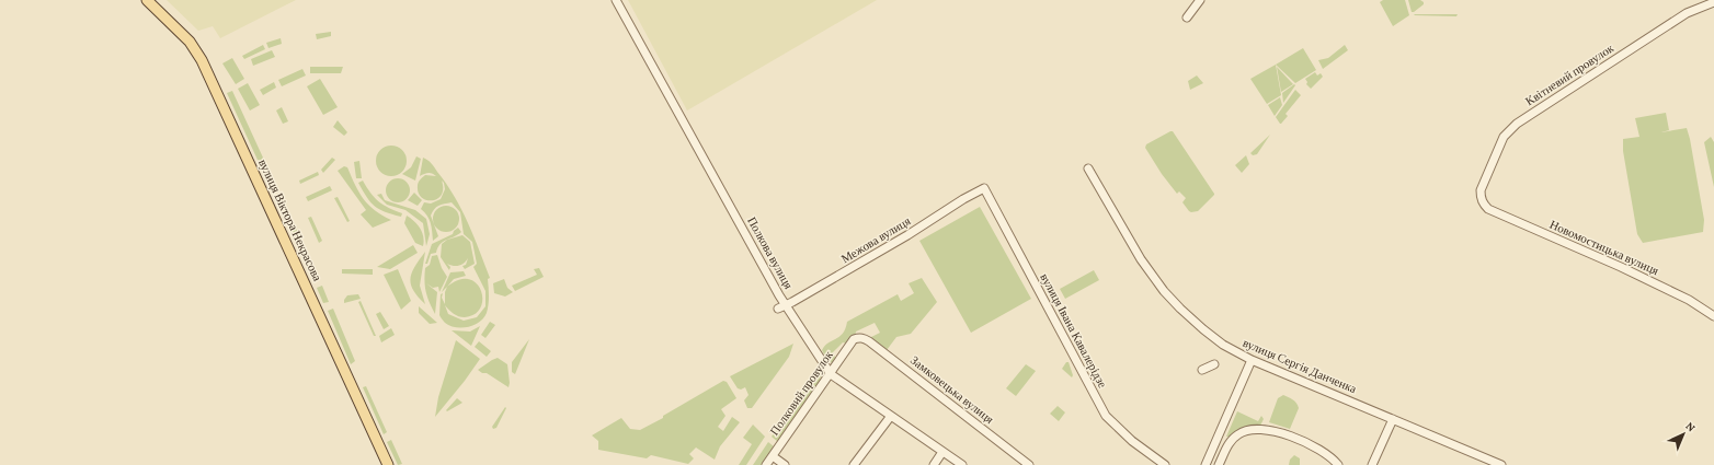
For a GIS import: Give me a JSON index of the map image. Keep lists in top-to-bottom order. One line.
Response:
{"streets":{"main road":["вулиця Віктора Некрасова"],"street":["Квітневий провулок","Межова вулиця","Новомостицька вулиця","Полкова вулиця","вулиця Івана Кавалерідзе","вулиця Сергія Данченка","Замковецька вулиця","Полковий провулок"]},"crossings":[["Квітневий провулок","Новомостицька вулиця"],["Межова вулиця","Полкова вулиця"],["Межова вулиця","вулиця Івана Кавалерідзе"],["Полкова вулиця","Полковий провулок"],["Замковецька вулиця","Полковий провулок"]],"north":"top right"}
